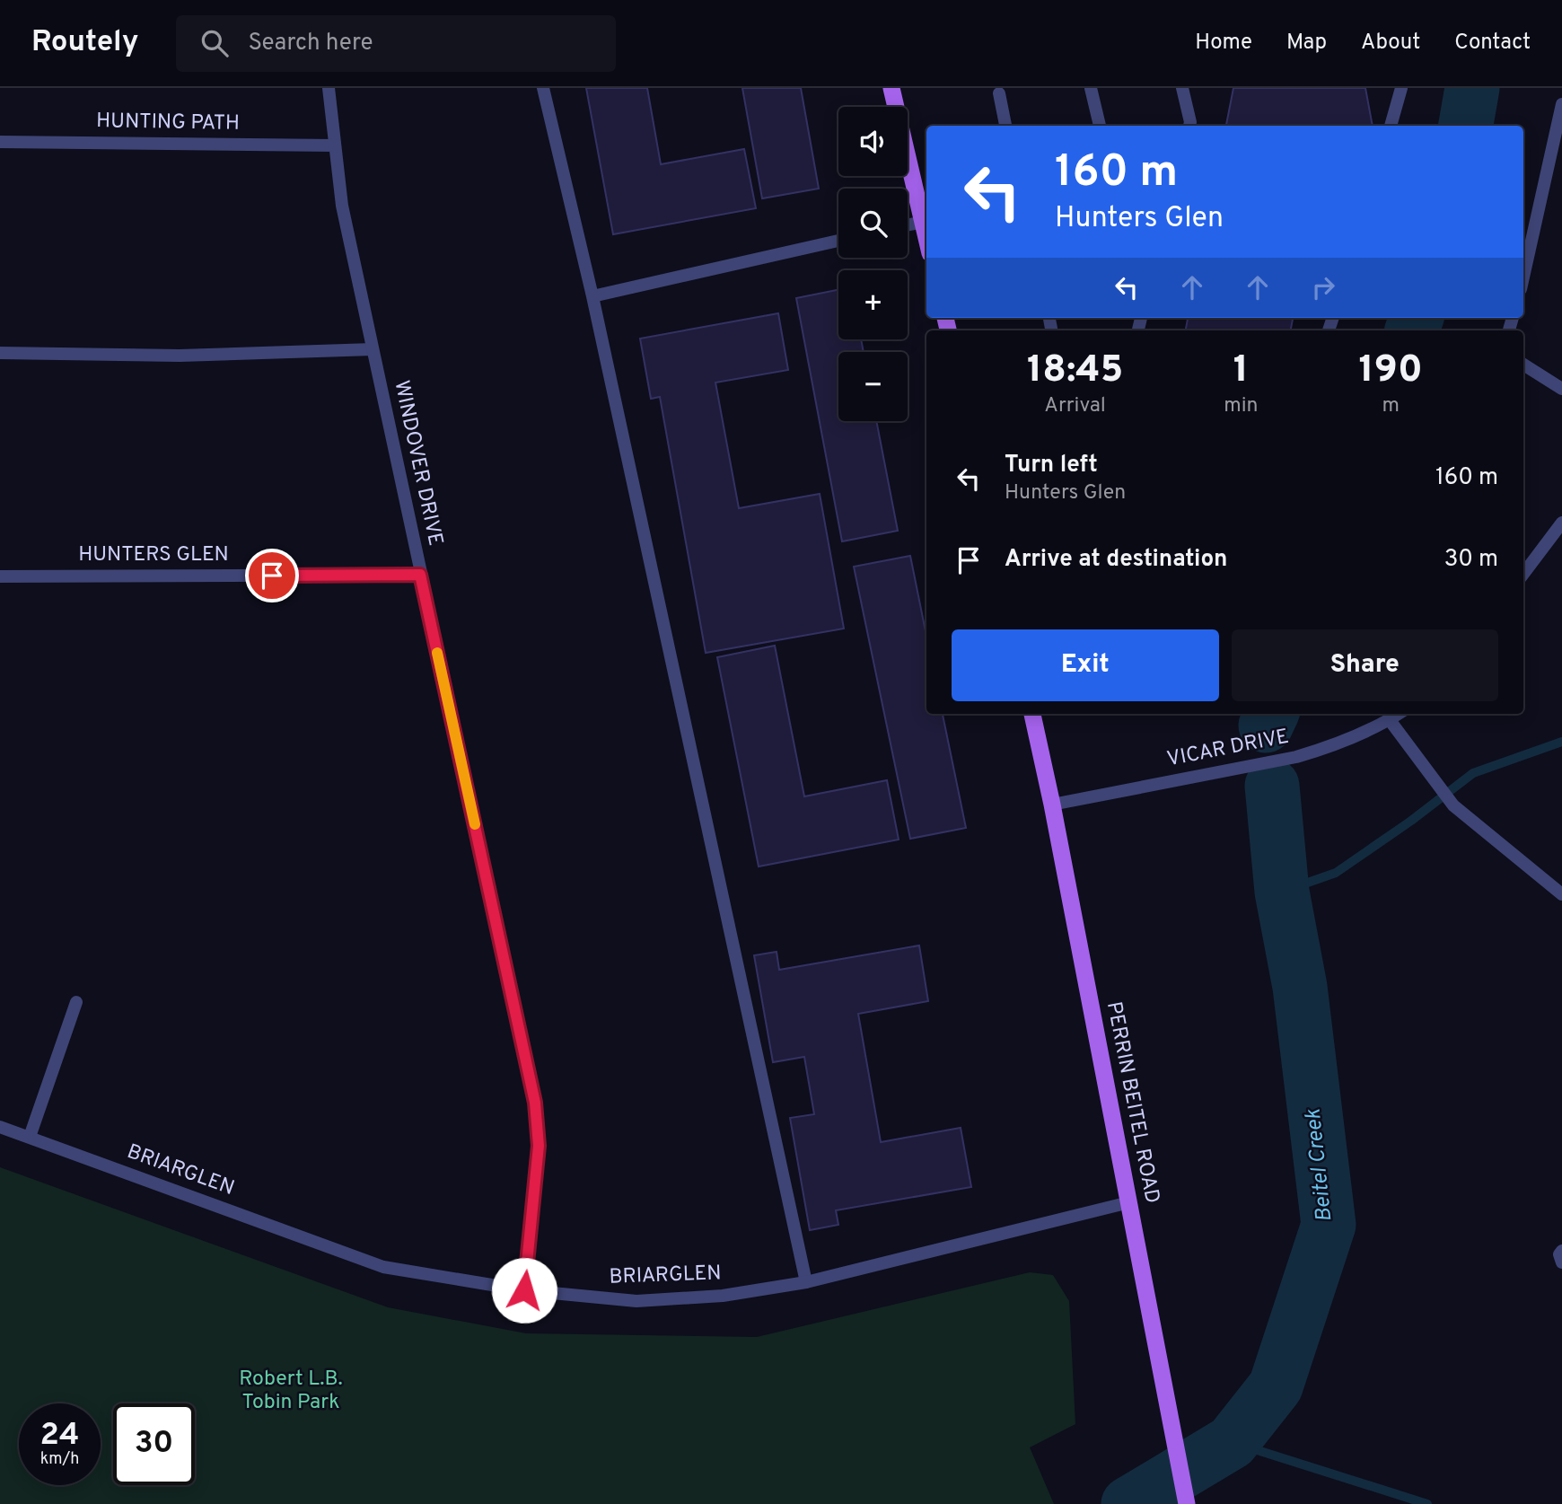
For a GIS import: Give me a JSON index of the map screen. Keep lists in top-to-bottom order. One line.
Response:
{"streets":{"main road":["PERRIN BEITEL ROAD"],"street":["HUNTING PATH","WINDOVER DRIVE","HUNTERS GLEN","VICAR DRIVE","BRIARGLEN"]},"crossings":[["HUNTING PATH","WINDOVER DRIVE"],["WINDOVER DRIVE","HUNTERS GLEN"],["WINDOVER DRIVE","BRIARGLEN"],["VICAR DRIVE","PERRIN BEITEL ROAD"],["PERRIN BEITEL ROAD","BRIARGLEN"]],"water":["Beitel Creek"],"parks":["Robert L.B. Tobin Park"],"page":{"header":"Routely","search":"Search here","nav":["Home","Map","About","Contact"],"map_buttons":["+","−"],"turn":["160 m","Hunters Glen"],"eta":["18:45","Arrival","1","min","190","m"],"list":[{"name":"Turn left","note":"Hunters Glen","value":"160 m"},{"name":"Arrive at destination","value":"30 m"}],"buttons":["Exit","Share"],"speed":"24 km/h","limit":"30"}}
